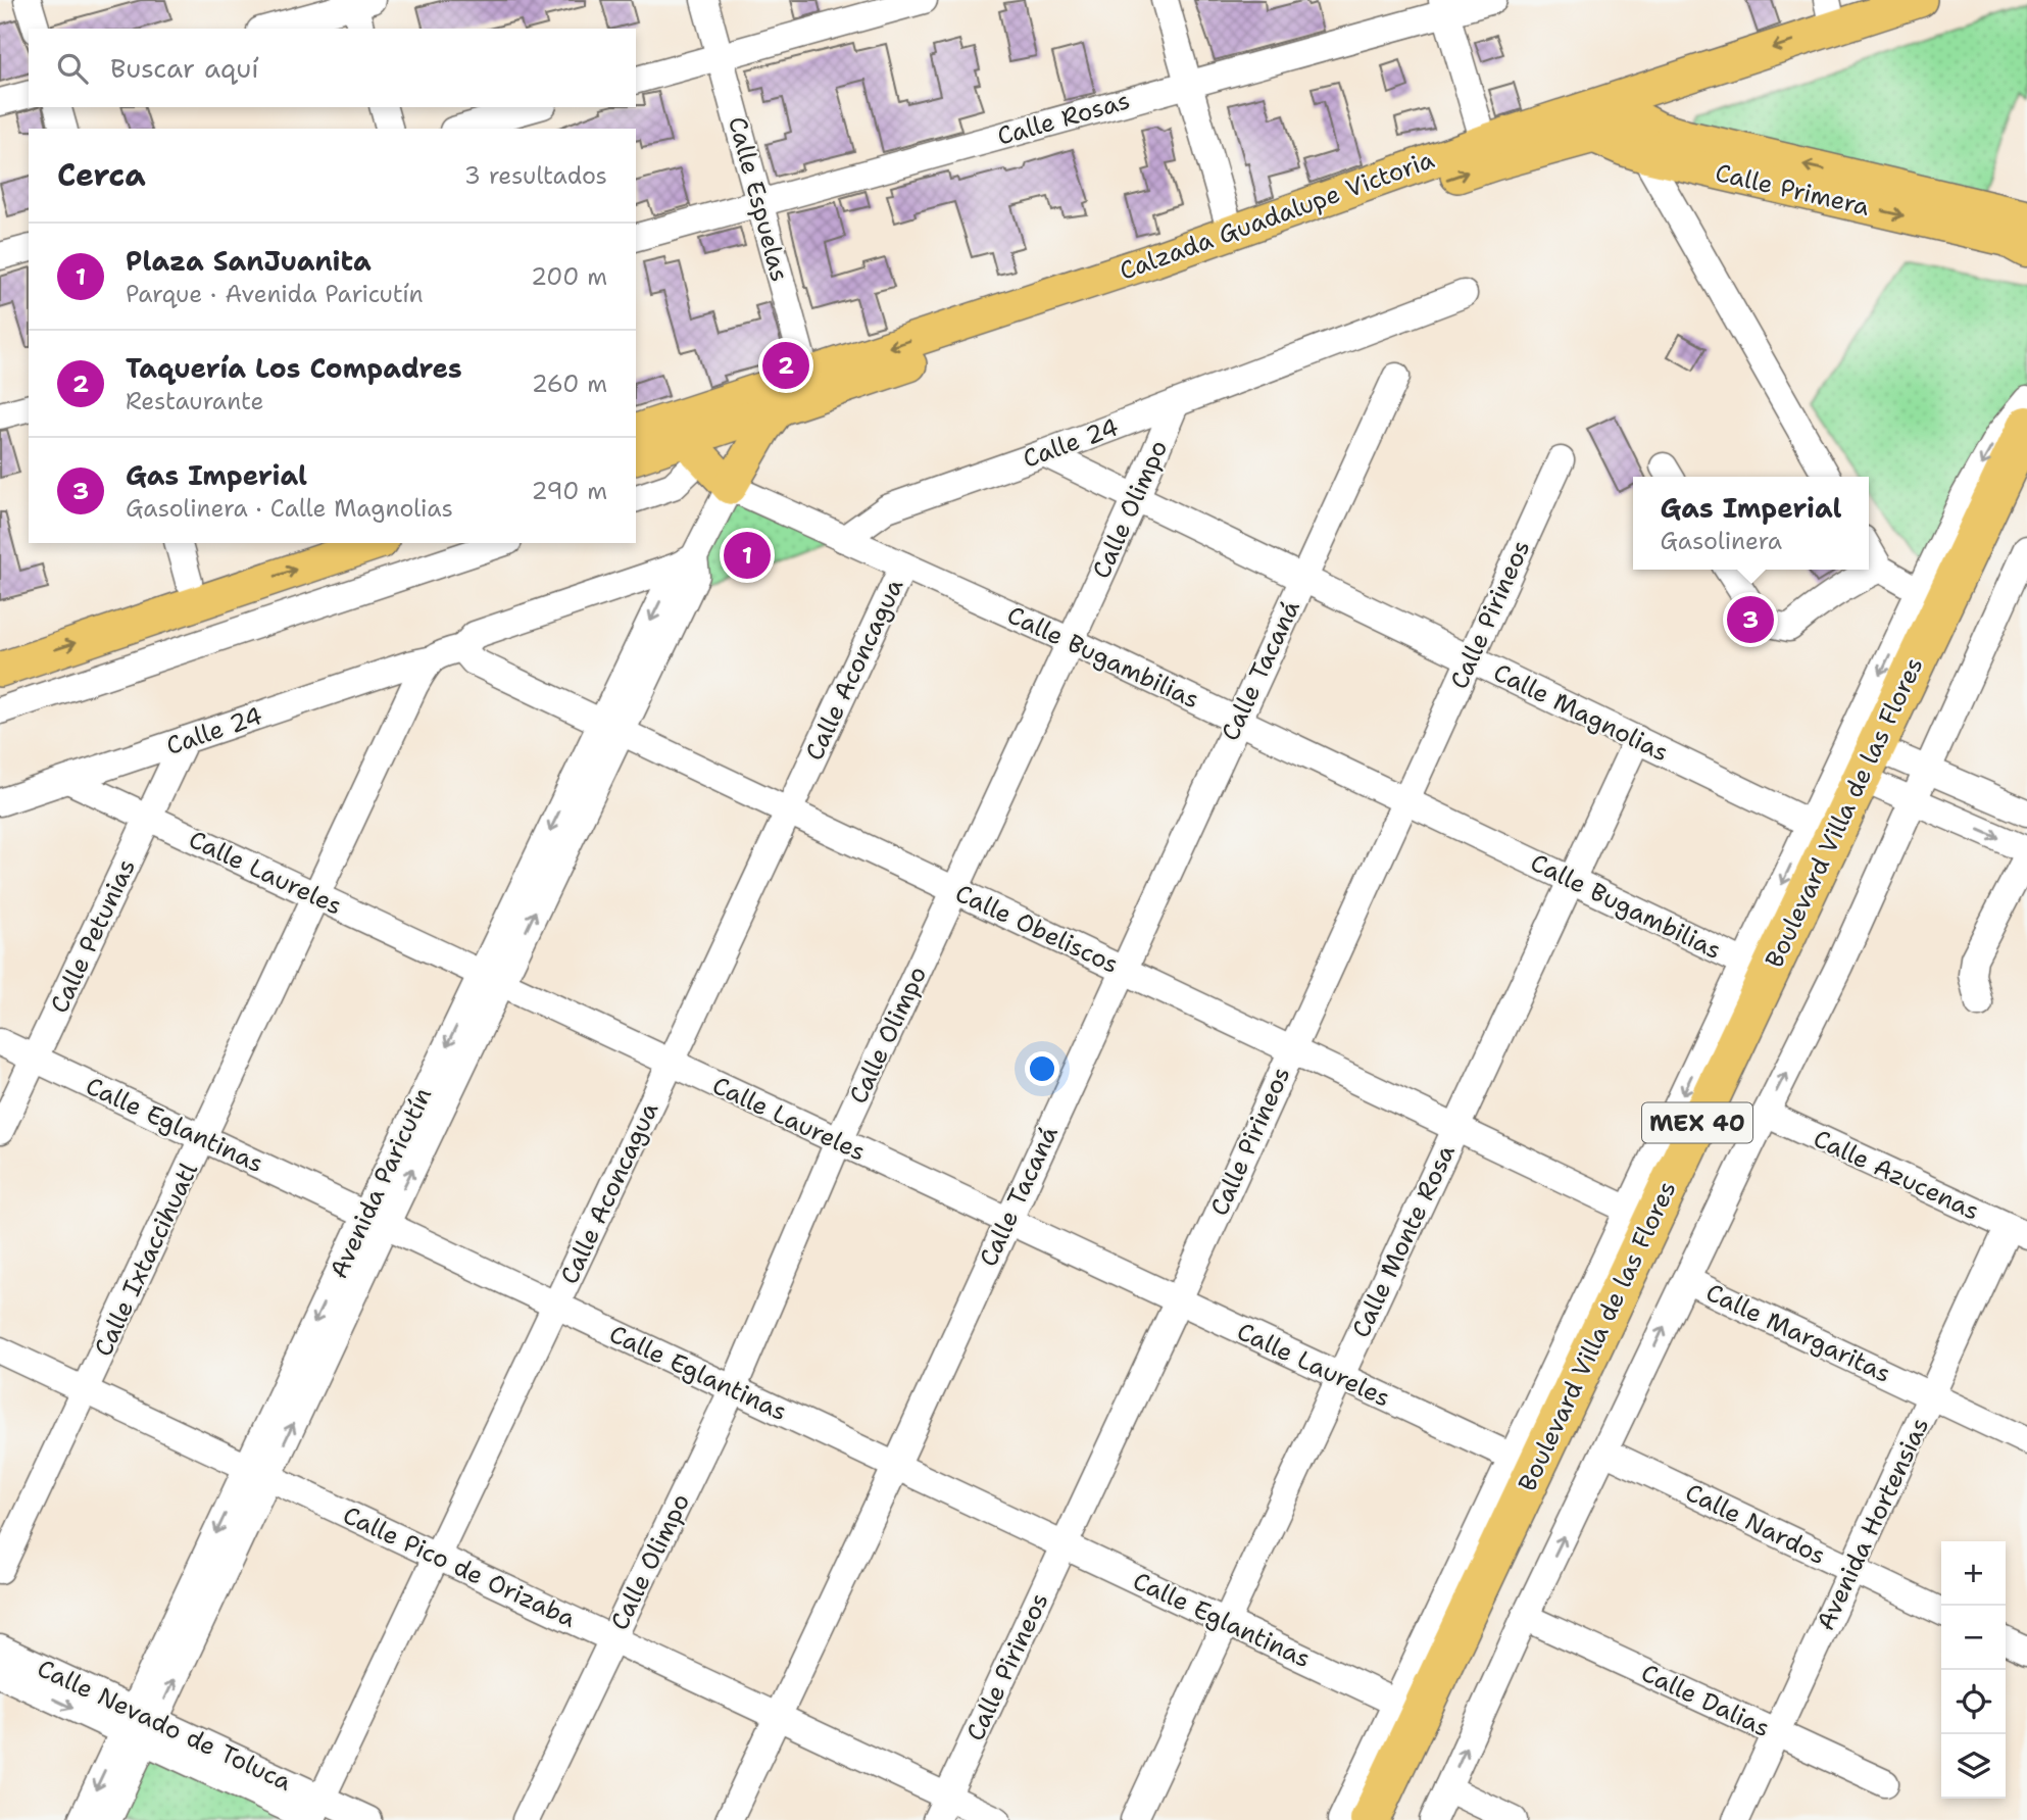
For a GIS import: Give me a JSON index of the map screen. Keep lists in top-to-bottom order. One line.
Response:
{"streets":{"highway":["Boulevard Villa de las Flores","MEX 40"],"main road":["Calle Primera","Calzada Guadalupe Victoria"],"street":["Calle Rosas","Calle Espuelas","Calle 24","Calle Olimpo","Calle Pirineos","Calle Bugambilias","Calle Aconcagua","Calle Tacaná","Calle Magnolias","Calle Laureles","Calle Obeliscos","Calle Petunias","Calle Eglantinas","Calle Azucenas","Avenida Paricutín","Calle Monte Rosa","Calle Ixtaccihuatl","Calle Margaritas","Calle Nardos","Avenida Hortensias","Calle Pico de Orizaba","Calle Dalias","Calle Nevado de Toluca"]},"crossings":[["Calle Rosas","Calle Espuelas"],["Calle Primera","Calzada Guadalupe Victoria"],["Calle Espuelas","Calzada Guadalupe Victoria"],["Calle 24","Calle Olimpo"],["Calle 24","Calle Bugambilias"],["Calle 24","Calle Magnolias"],["Calle 24","Calle Laureles"],["Calle 24","Calle Obeliscos"],["Calle 24","Calle Petunias"],["Calle 24","Avenida Paricutín"],["Calle 24","Calle Ixtaccihuatl"],["Calle Olimpo","Calle Bugambilias"],["Calle Olimpo","Calle Magnolias"],["Calle Olimpo","Calle Laureles"],["Calle Olimpo","Calle Obeliscos"],["Calle Olimpo","Calle Eglantinas"],["Calle Olimpo","Calle Pico de Orizaba"],["Calle Pirineos","Calle Bugambilias"],["Calle Pirineos","Calle Magnolias"],["Calle Pirineos","Calle Laureles"],["Calle Pirineos","Calle Obeliscos"],["Calle Pirineos","Calle Eglantinas"],["Calle Pirineos","Calle Pico de Orizaba"],["Calle Bugambilias","Calle Aconcagua"],["Calle Bugambilias","Calle Tacaná"],["Calle Bugambilias","Avenida Paricutín"],["Calle Bugambilias","Calle Monte Rosa"],["Calle Aconcagua","Calle Laureles"],["Calle Aconcagua","Calle Obeliscos"],["Calle Aconcagua","Calle Eglantinas"],["Calle Aconcagua","Calle Pico de Orizaba"],["Calle Aconcagua","Calle Nevado de Toluca"],["Calle Tacaná","Calle Magnolias"],["Calle Tacaná","Calle Laureles"],["Calle Tacaná","Calle Obeliscos"],["Calle Tacaná","Calle Eglantinas"],["Calle Tacaná","Calle Pico de Orizaba"],["Calle Magnolias","Calle Monte Rosa"],["Calle Laureles","Calle Petunias"],["Calle Laureles","Avenida Paricutín"],["Calle Laureles","Calle Monte Rosa"],["Calle Laureles","Calle Ixtaccihuatl"],["Calle Obeliscos","Avenida Paricutín"],["Calle Obeliscos","Calle Monte Rosa"],["Calle Obeliscos","Calle Ixtaccihuatl"],["Calle Petunias","Calle Eglantinas"],["Calle Eglantinas","Avenida Paricutín"],["Calle Eglantinas","Calle Monte Rosa"],["Calle Eglantinas","Calle Ixtaccihuatl"],["Calle Azucenas","Avenida Hortensias"],["Avenida Paricutín","Calle Pico de Orizaba"],["Avenida Paricutín","Calle Nevado de Toluca"],["Calle Ixtaccihuatl","Calle Pico de Orizaba"],["Calle Margaritas","Avenida Hortensias"],["Calle Nardos","Avenida Hortensias"],["Avenida Hortensias","Calle Dalias"]],"page":{"search":"Buscar aquí","heading":["Cerca","3 resultados"],"list":[{"mark":"1","name":"Plaza SanJuanita","note":"Parque · Avenida Paricutín","value":"200 m"},{"mark":"2","name":"Taquería Los Compadres","note":"Restaurante","value":"260 m"},{"mark":"3","name":"Gas Imperial","note":"Gasolinera · Calle Magnolias","value":"290 m"}],"pins":["2","1","3"],"popup":["Gas Imperial","Gasolinera"],"map_buttons":["+","−"]}}
